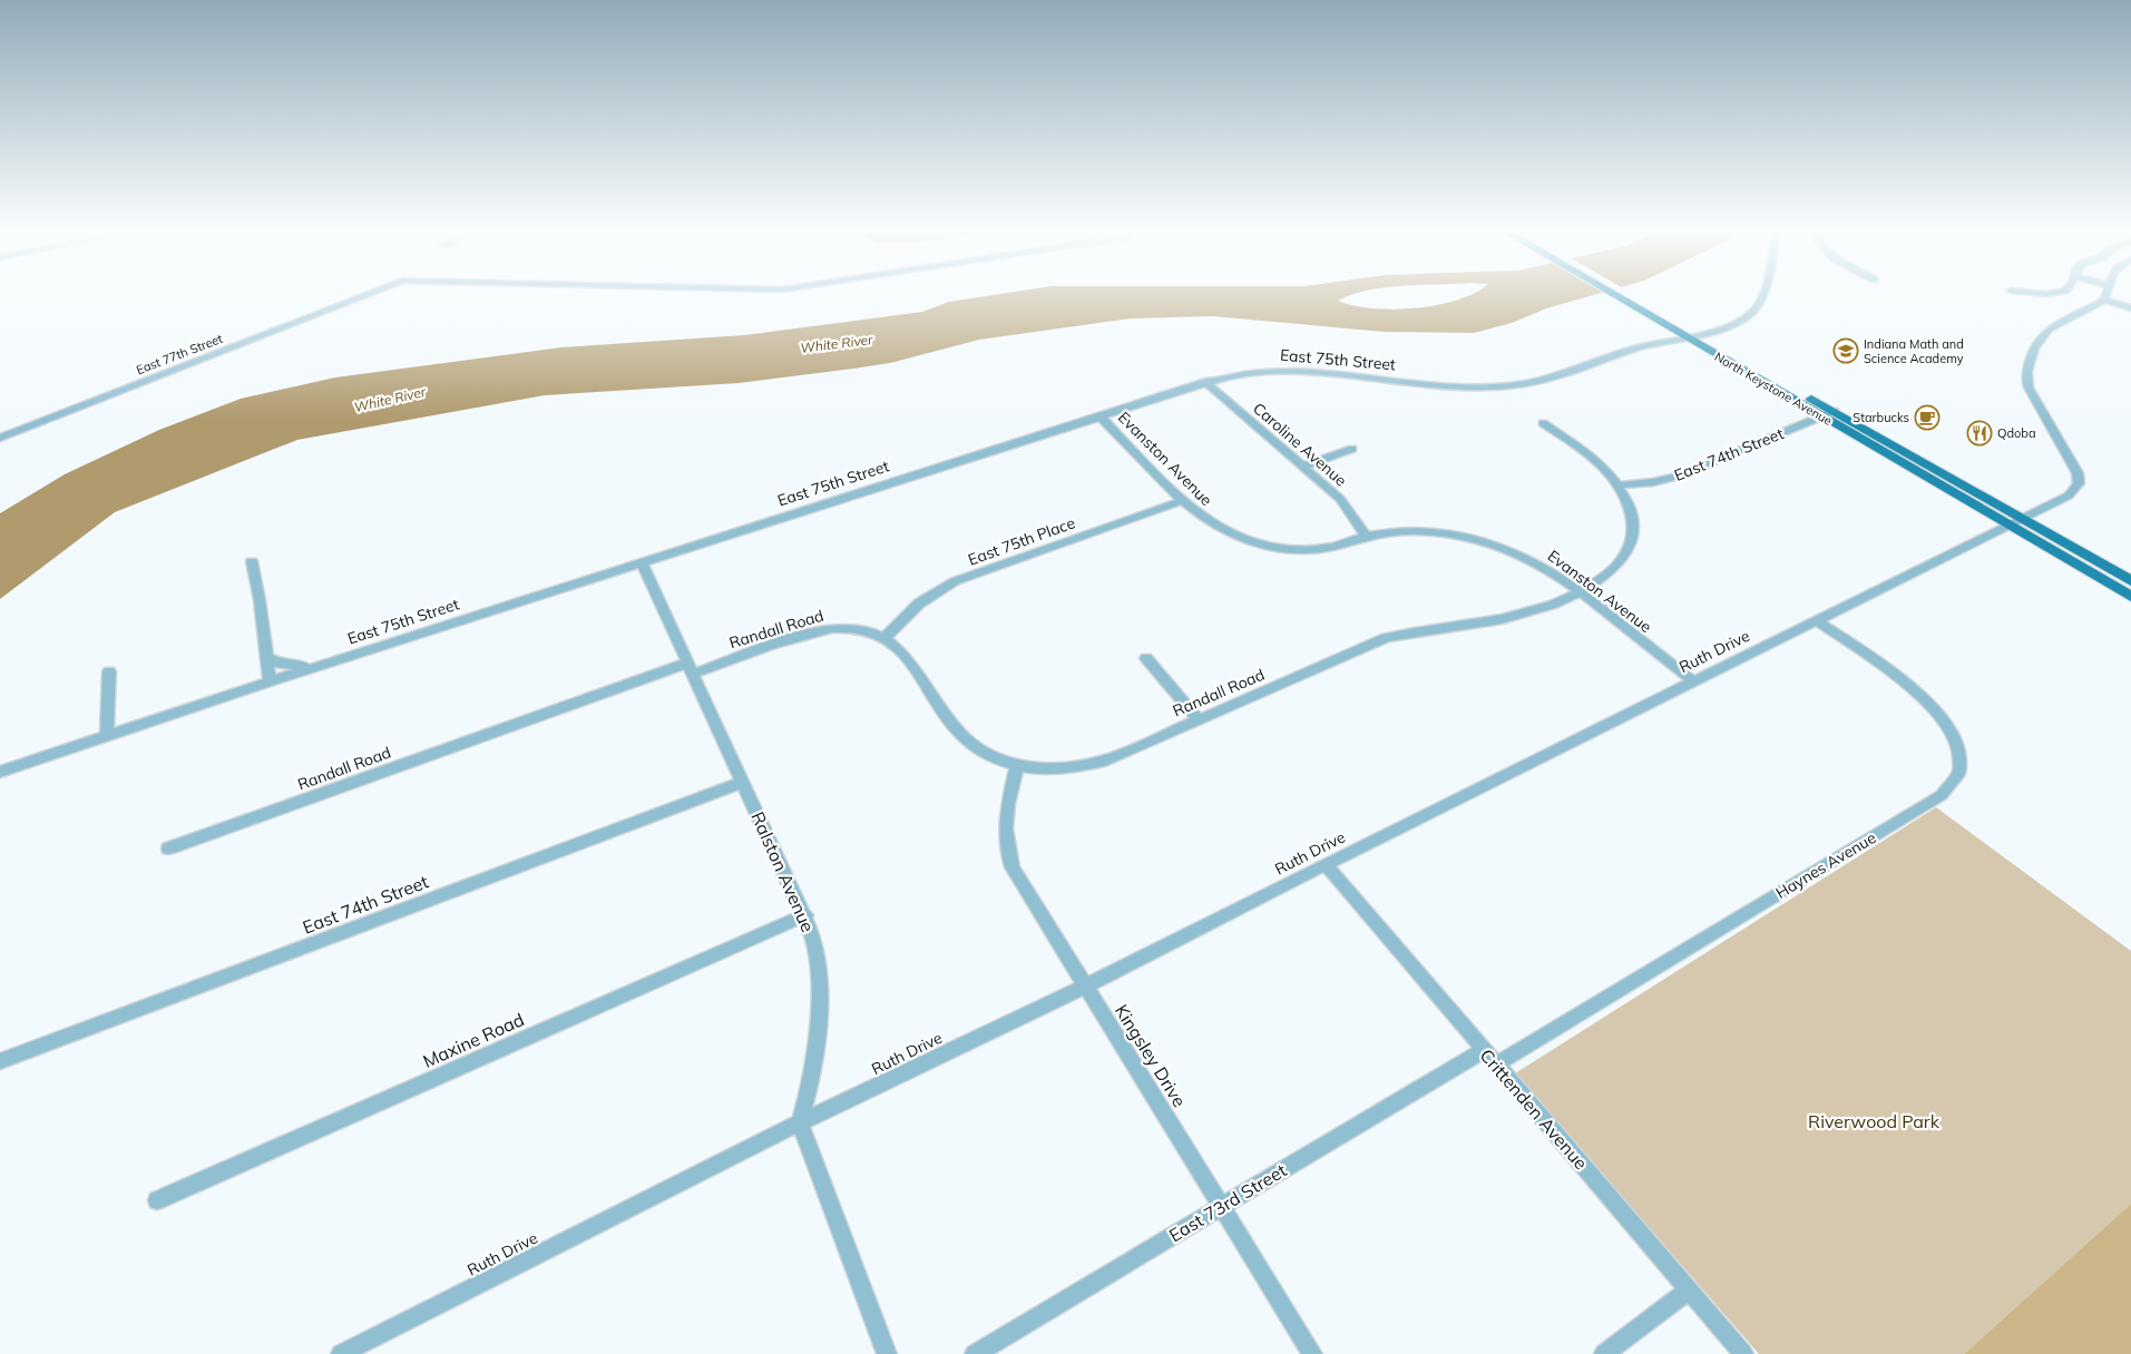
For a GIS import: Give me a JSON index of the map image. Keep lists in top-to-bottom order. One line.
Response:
{"streets":{"main road":["North Keystone Avenue"],"street":["East 77th Street","East 75th Street","Caroline Avenue","East 74th Street","Evanston Avenue","East 75th Place","Randall Road","Ruth Drive","Haynes Avenue","Ralston Avenue","Maxine Road","Kingsley Drive","Crittenden Avenue","East 73rd Street"]},"crossings":[["East 75th Street","North Keystone Avenue"],["East 75th Street","Caroline Avenue"],["East 75th Street","Evanston Avenue"],["East 75th Street","Ralston Avenue"],["North Keystone Avenue","East 74th Street"],["North Keystone Avenue","Ruth Drive"],["Caroline Avenue","Evanston Avenue"],["East 74th Street","Randall Road"],["East 74th Street","Ralston Avenue"],["Evanston Avenue","East 75th Place"],["Evanston Avenue","Randall Road"],["Evanston Avenue","Ruth Drive"],["East 75th Place","Randall Road"],["Randall Road","Ralston Avenue"],["Randall Road","Kingsley Drive"],["Ruth Drive","Haynes Avenue"],["Ruth Drive","Ralston Avenue"],["Ruth Drive","Kingsley Drive"],["Ruth Drive","Crittenden Avenue"],["Haynes Avenue","Crittenden Avenue"],["Ralston Avenue","Maxine Road"],["Kingsley Drive","East 73rd Street"],["Crittenden Avenue","East 73rd Street"]],"water":["White River"],"parks":["Riverwood Park"],"places":{"school or university":["Indiana Math and Science Academy"],"cafe":["Starbucks"],"restaurant":["Qdoba"]}}
